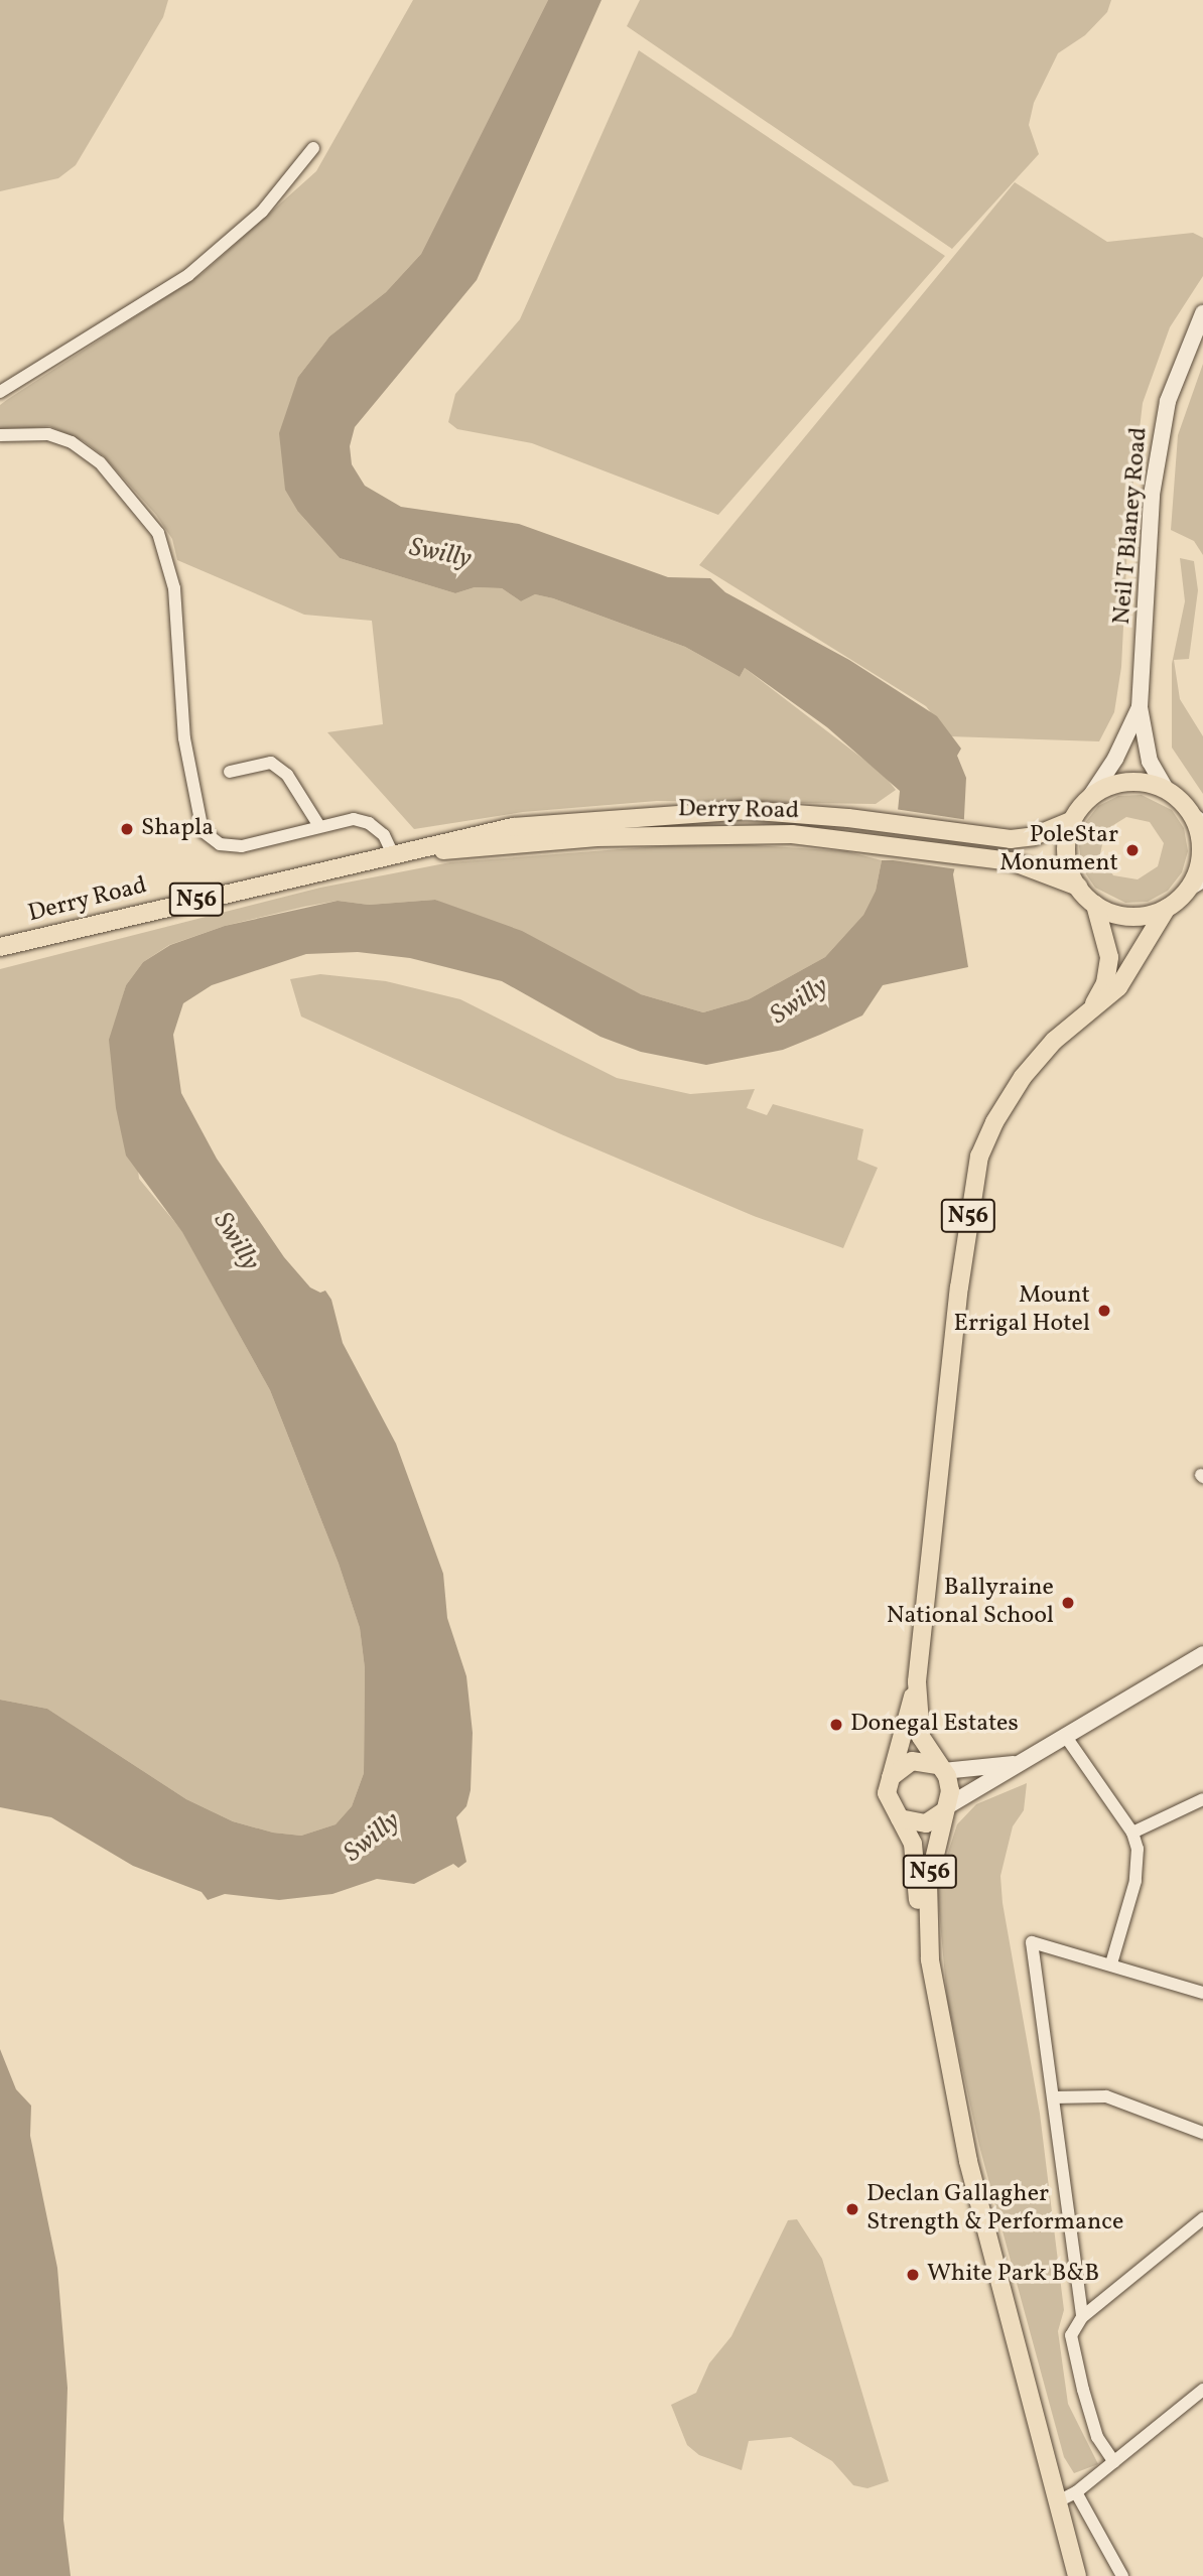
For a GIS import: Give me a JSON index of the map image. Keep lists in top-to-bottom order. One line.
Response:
{"streets":{"main road":["Neil T Blaney Road","Derry Road","N56"]},"crossings":[["Neil T Blaney Road","Derry Road"],["Neil T Blaney Road","N56"],["Derry Road","N56"]],"water":["Swilly"],"places":["Shapla","PoleStar Monument","Mount Errigal Hotel","Ballyraine National School","Donegal Estates","Declan Gallagher Strength & Performance","White Park B&B"]}
